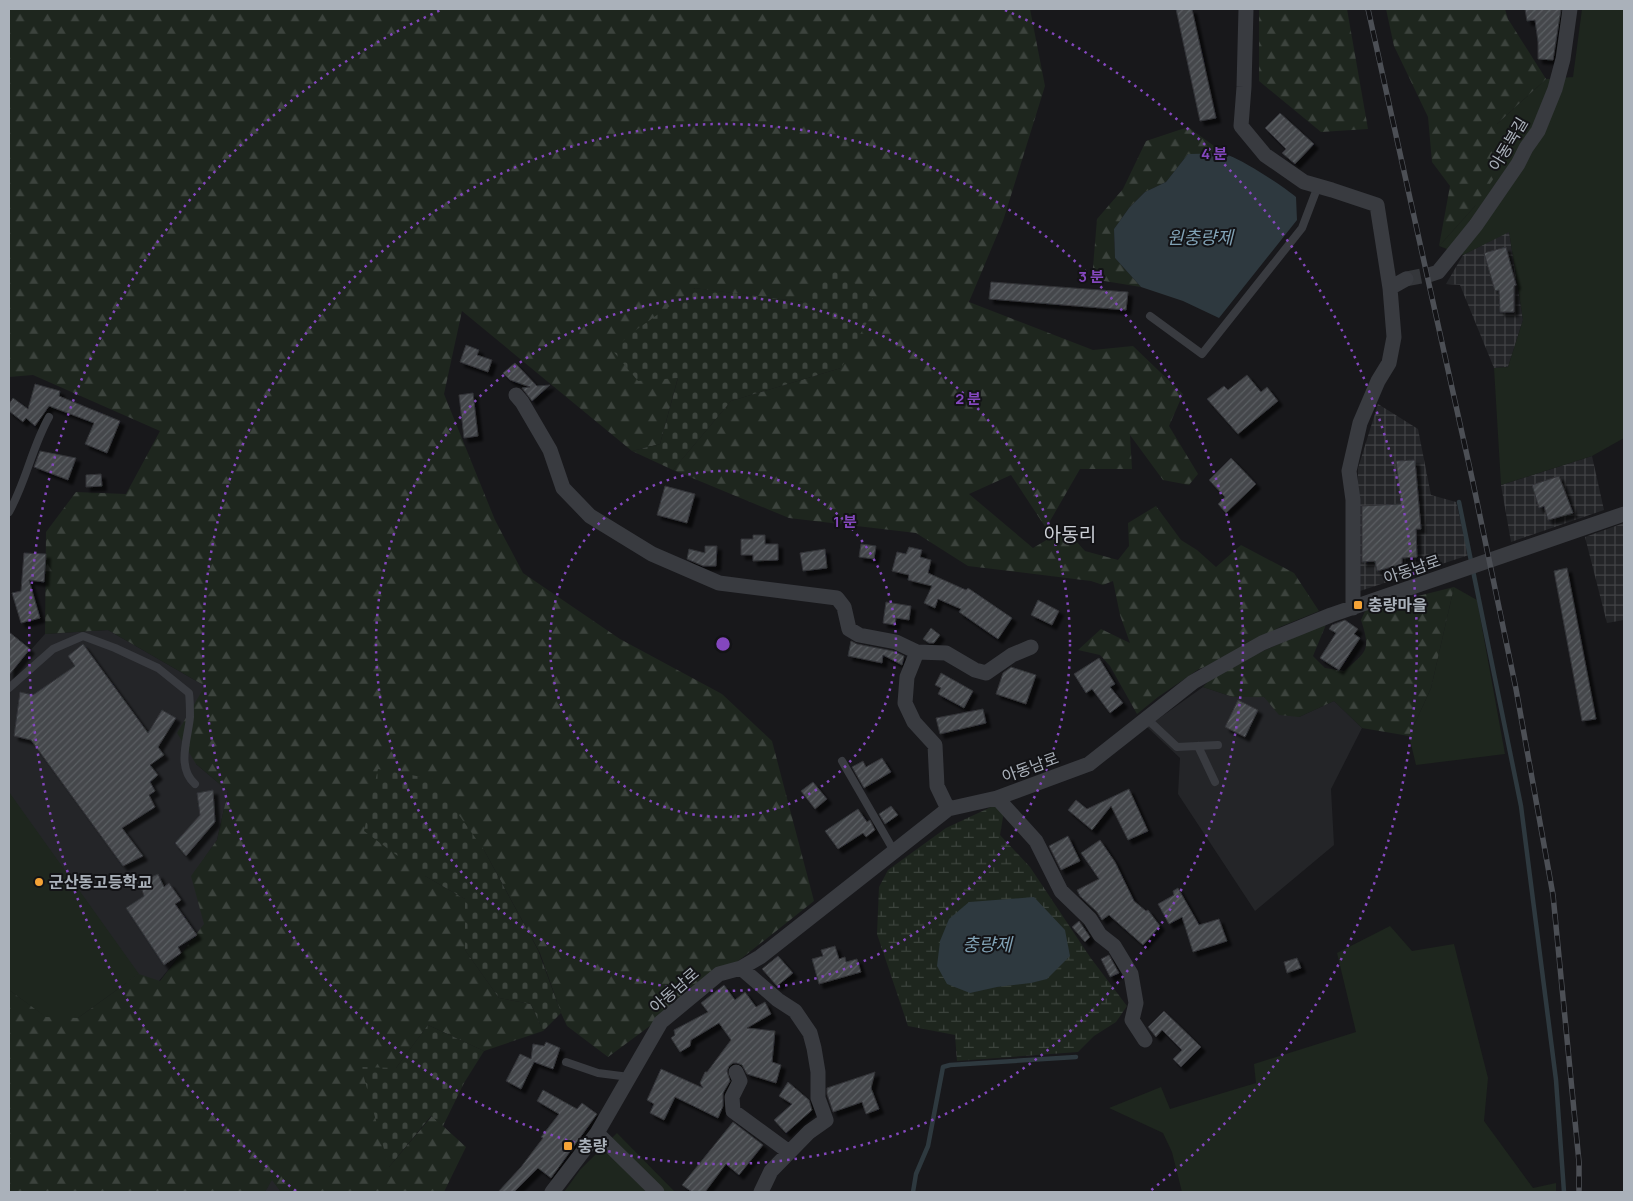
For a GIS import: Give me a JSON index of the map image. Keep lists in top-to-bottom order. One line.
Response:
{"streets":{"street":["아동북길","아동남로"]},"districts":["아동리"],"water":["원충량제","충량제"],"places":{"transit":["충량마을","충량"],"other":["군산동고등학교"]},"rings":["4 분","3 분","2 분","1 분"]}
